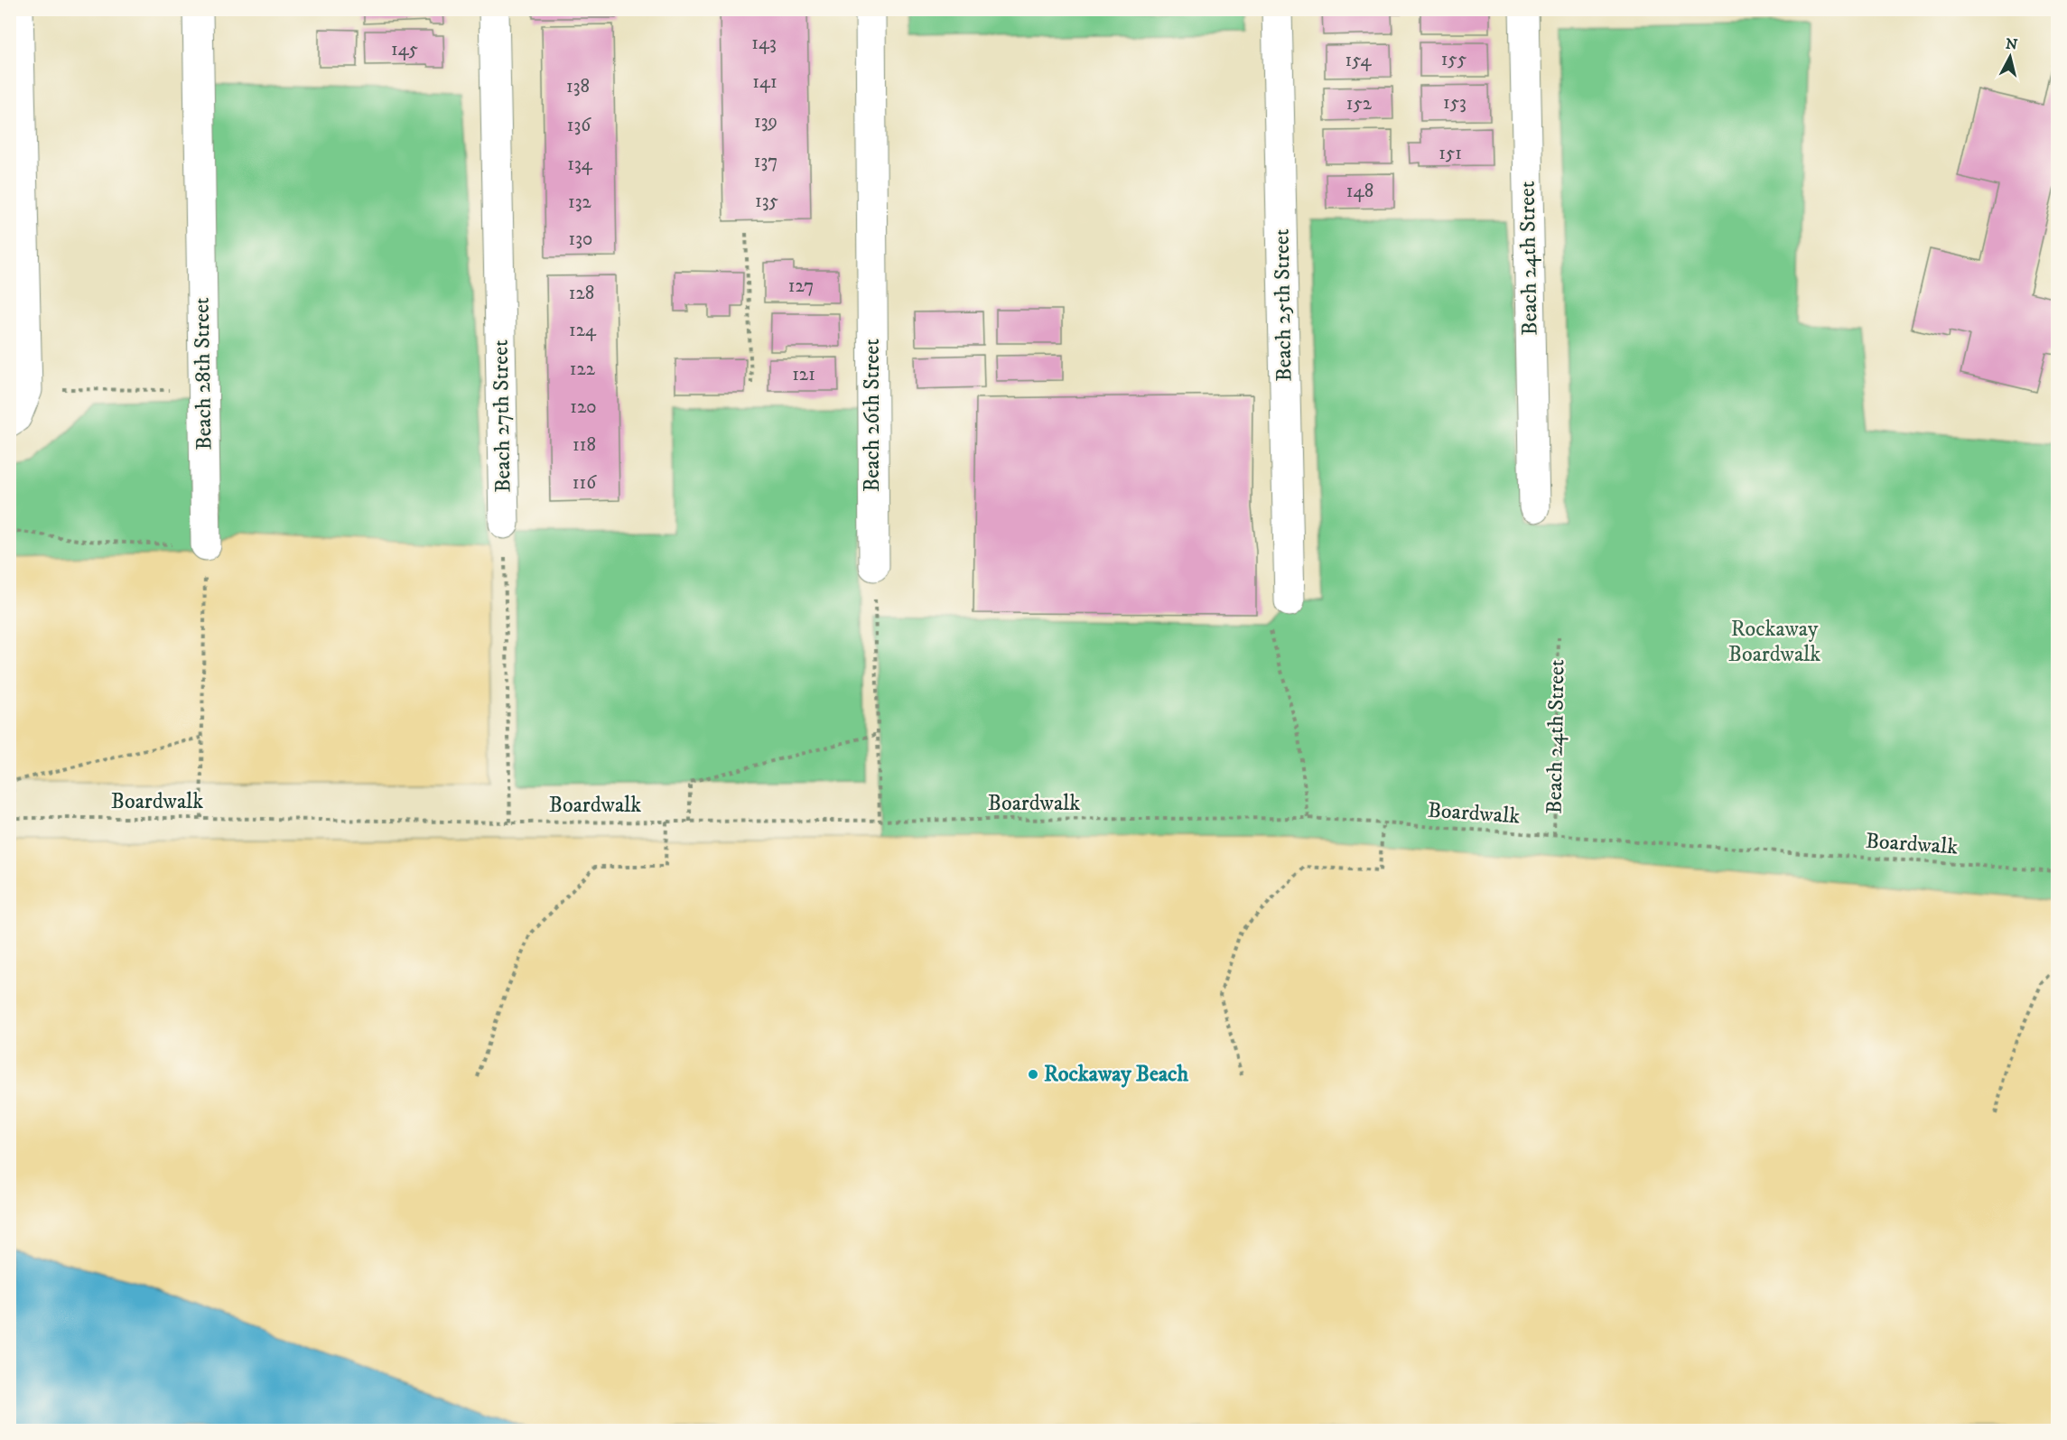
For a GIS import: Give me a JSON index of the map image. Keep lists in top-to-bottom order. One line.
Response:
{"streets":{"street":["Beach 24th Street","Beach 25th Street","Beach 28th Street","Beach 26th Street","Beach 27th Street"],"path":["Boardwalk"]},"crossings":[["Beach 24th Street","Boardwalk"],["Beach 27th Street","Boardwalk"]],"parks":["Rockaway Boardwalk"],"places":["Rockaway Beach"],"house_numbers":["143","145","155","154","141","138","153","152","139","136","151","137","134","148","135","132","130","127","128","124","122","121","120","118","116"],"north":"top"}
